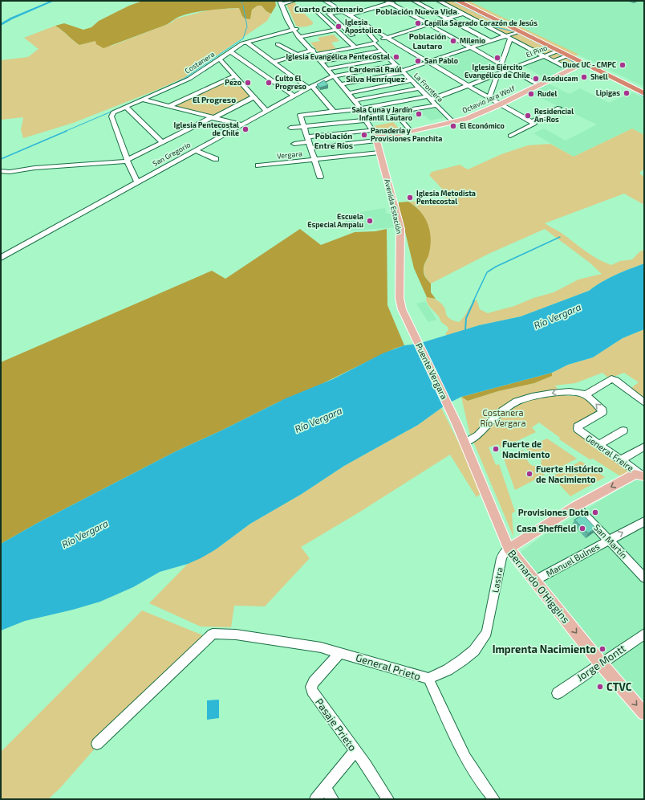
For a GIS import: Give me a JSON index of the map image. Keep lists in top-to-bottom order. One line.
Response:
{"streets":{"main road":["Octavio Jara Wolf","Avenida Estación","Puente Vergara","Lastra","Bernardo O'Higgins"],"street":["El Pino","Costanera","La Frontera","San Gregorio","Vergara","General Freire","San Martín","Manuel Bulnes","Jorge Montt","General Prieto","Pasaje Prieto"]},"crossings":[["El Pino","La Frontera"],["El Pino","Avenida Estación"],["Costanera","Avenida Estación"],["La Frontera","Octavio Jara Wolf"],["La Frontera","San Gregorio"],["Octavio Jara Wolf","Avenida Estación"],["San Gregorio","Avenida Estación"],["Vergara","Avenida Estación"],["Avenida Estación","Puente Vergara"],["Puente Vergara","Bernardo O'Higgins"],["General Freire","Lastra"],["San Martín","Manuel Bulnes"],["San Martín","Lastra"],["Manuel Bulnes","Bernardo O'Higgins"],["Lastra","Bernardo O'Higgins"],["Lastra","General Prieto"],["Bernardo O'Higgins","Jorge Montt"],["General Prieto","Pasaje Prieto"]],"one_way":["Bernardo O'Higgins"],"districts":["Cuarto Centenario","Población Nueva Vida","Población Lautaro","Cardenal Raúl Silva Henríquez","El Progreso","Población Entre Ríos"],"water":["Río Vergara"],"parks":["Costanera Río Vergara"],"places":["Capilla Sagrado Corazón de Jesús","Iglesia Apostolica","Milenio","Iglesia Evangélica Pentecostal","Iglesia Ejército Evangélico de Chile","San Pablo","Duoc UC - CMPC","Shell","Asoducam","Pezo","Culto El Progreso","Lipigas","Rudel","Sala Cuna y Jardín Infantil Lautaro","Residencial An-Ros","El Económico","Iglesia Pentecostal de Chile","Panadería y Provisiones Panchita","Iglesia Metodista Pentecostal","Escuela Especial Ampalu","Fuerte de Nacimiento","Fuerte Histórico de Nacimiento","Provisiones Dota","Casa Sheffield","Imprenta Nacimiento","CTVC"]}
